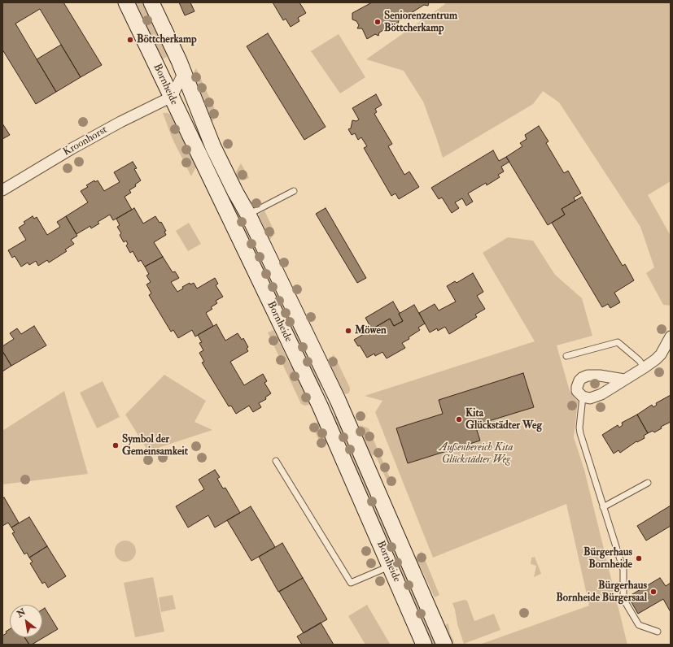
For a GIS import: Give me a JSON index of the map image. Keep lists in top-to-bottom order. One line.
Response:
{"streets":{"street":["Bornheide","Kroonhorst"]},"crossings":[["Bornheide","Kroonhorst"]],"parks":["Außenbereich Kita Glückstädter Weg"],"places":["Seniorenzentrum Böttcherkamp","Böttcherkamp","Möwen","Kita Glückstädter Weg","Symbol der Gemeinsamkeit","Bürgerhaus Bornheide","Bürgerhaus Bornheide Bürgersaal"],"north":"top left"}
